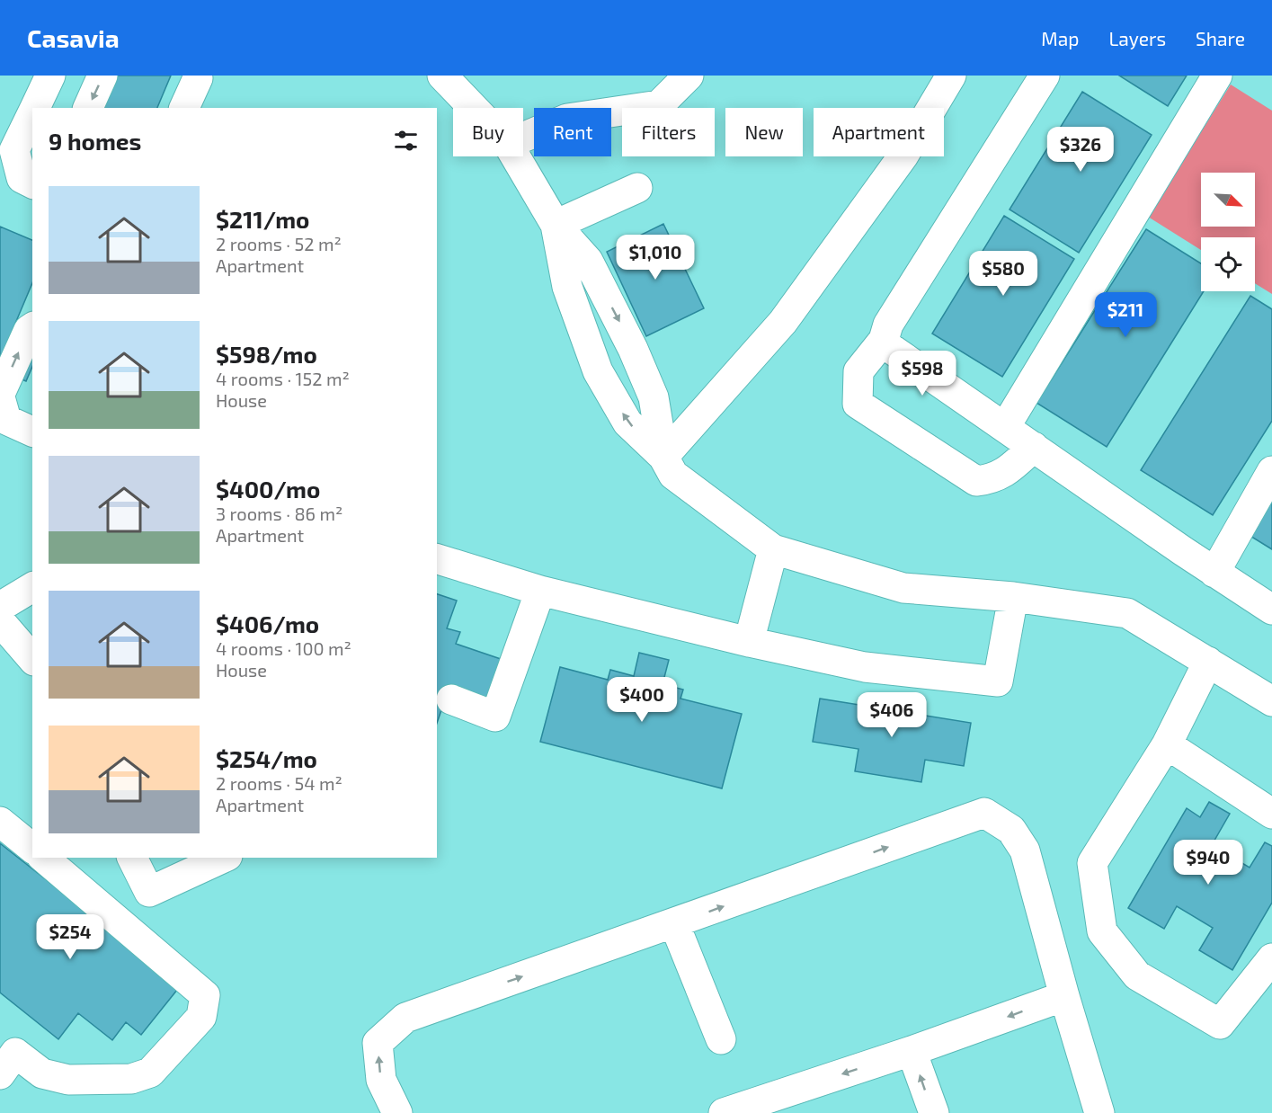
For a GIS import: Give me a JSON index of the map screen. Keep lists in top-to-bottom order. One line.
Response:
{"north":"bottom right","page":{"header":"Casavia","nav":["Map","Layers","Share"],"chip":["Buy","Rent","Filters","New","Apartment"],"heading":"9 homes","price":["$326","$1,010","$580","$211","$598","$400","$406","$940","$254"],"list":[{"name":"$211/mo","note":"2 rooms · 52 m² · Apartment"},{"name":"$598/mo","note":"4 rooms · 152 m² · House"},{"name":"$400/mo","note":"3 rooms · 86 m² · Apartment"},{"name":"$406/mo","note":"4 rooms · 100 m² · House"},{"name":"$254/mo","note":"2 rooms · 54 m² · Apartment"}]}}
